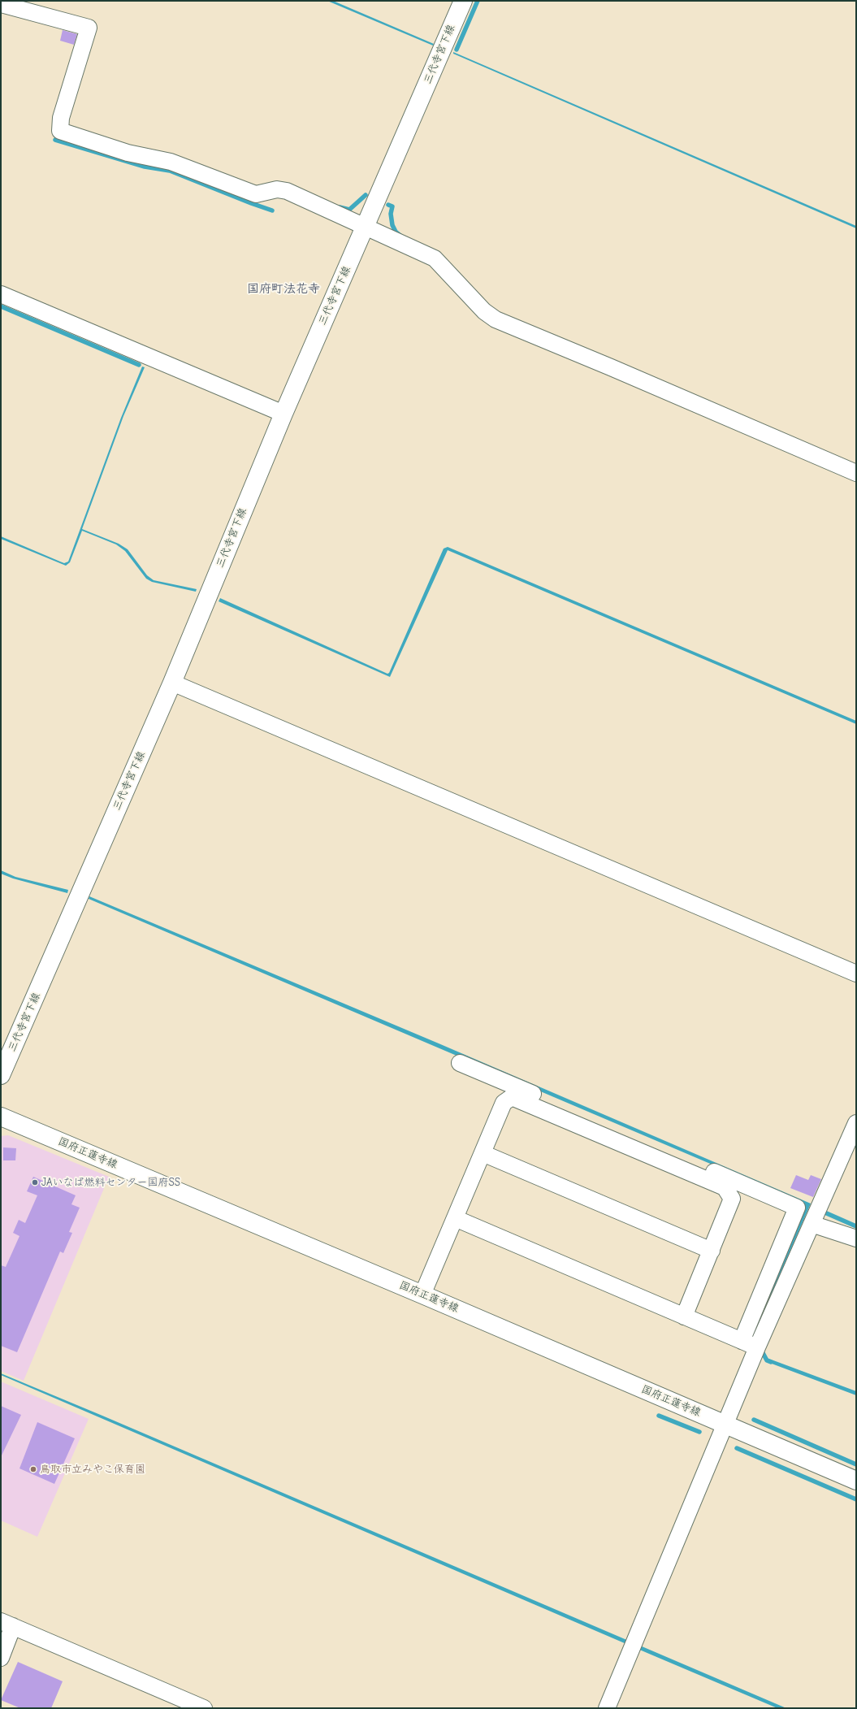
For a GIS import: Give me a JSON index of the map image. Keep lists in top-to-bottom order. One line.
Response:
{"streets":{"main road":["三代寺宮下線","国府正蓮寺線"]},"districts":["国府町法花寺"],"places":["JAいなば燃料センター国府SS","鳥取市立みやこ保育園"]}
